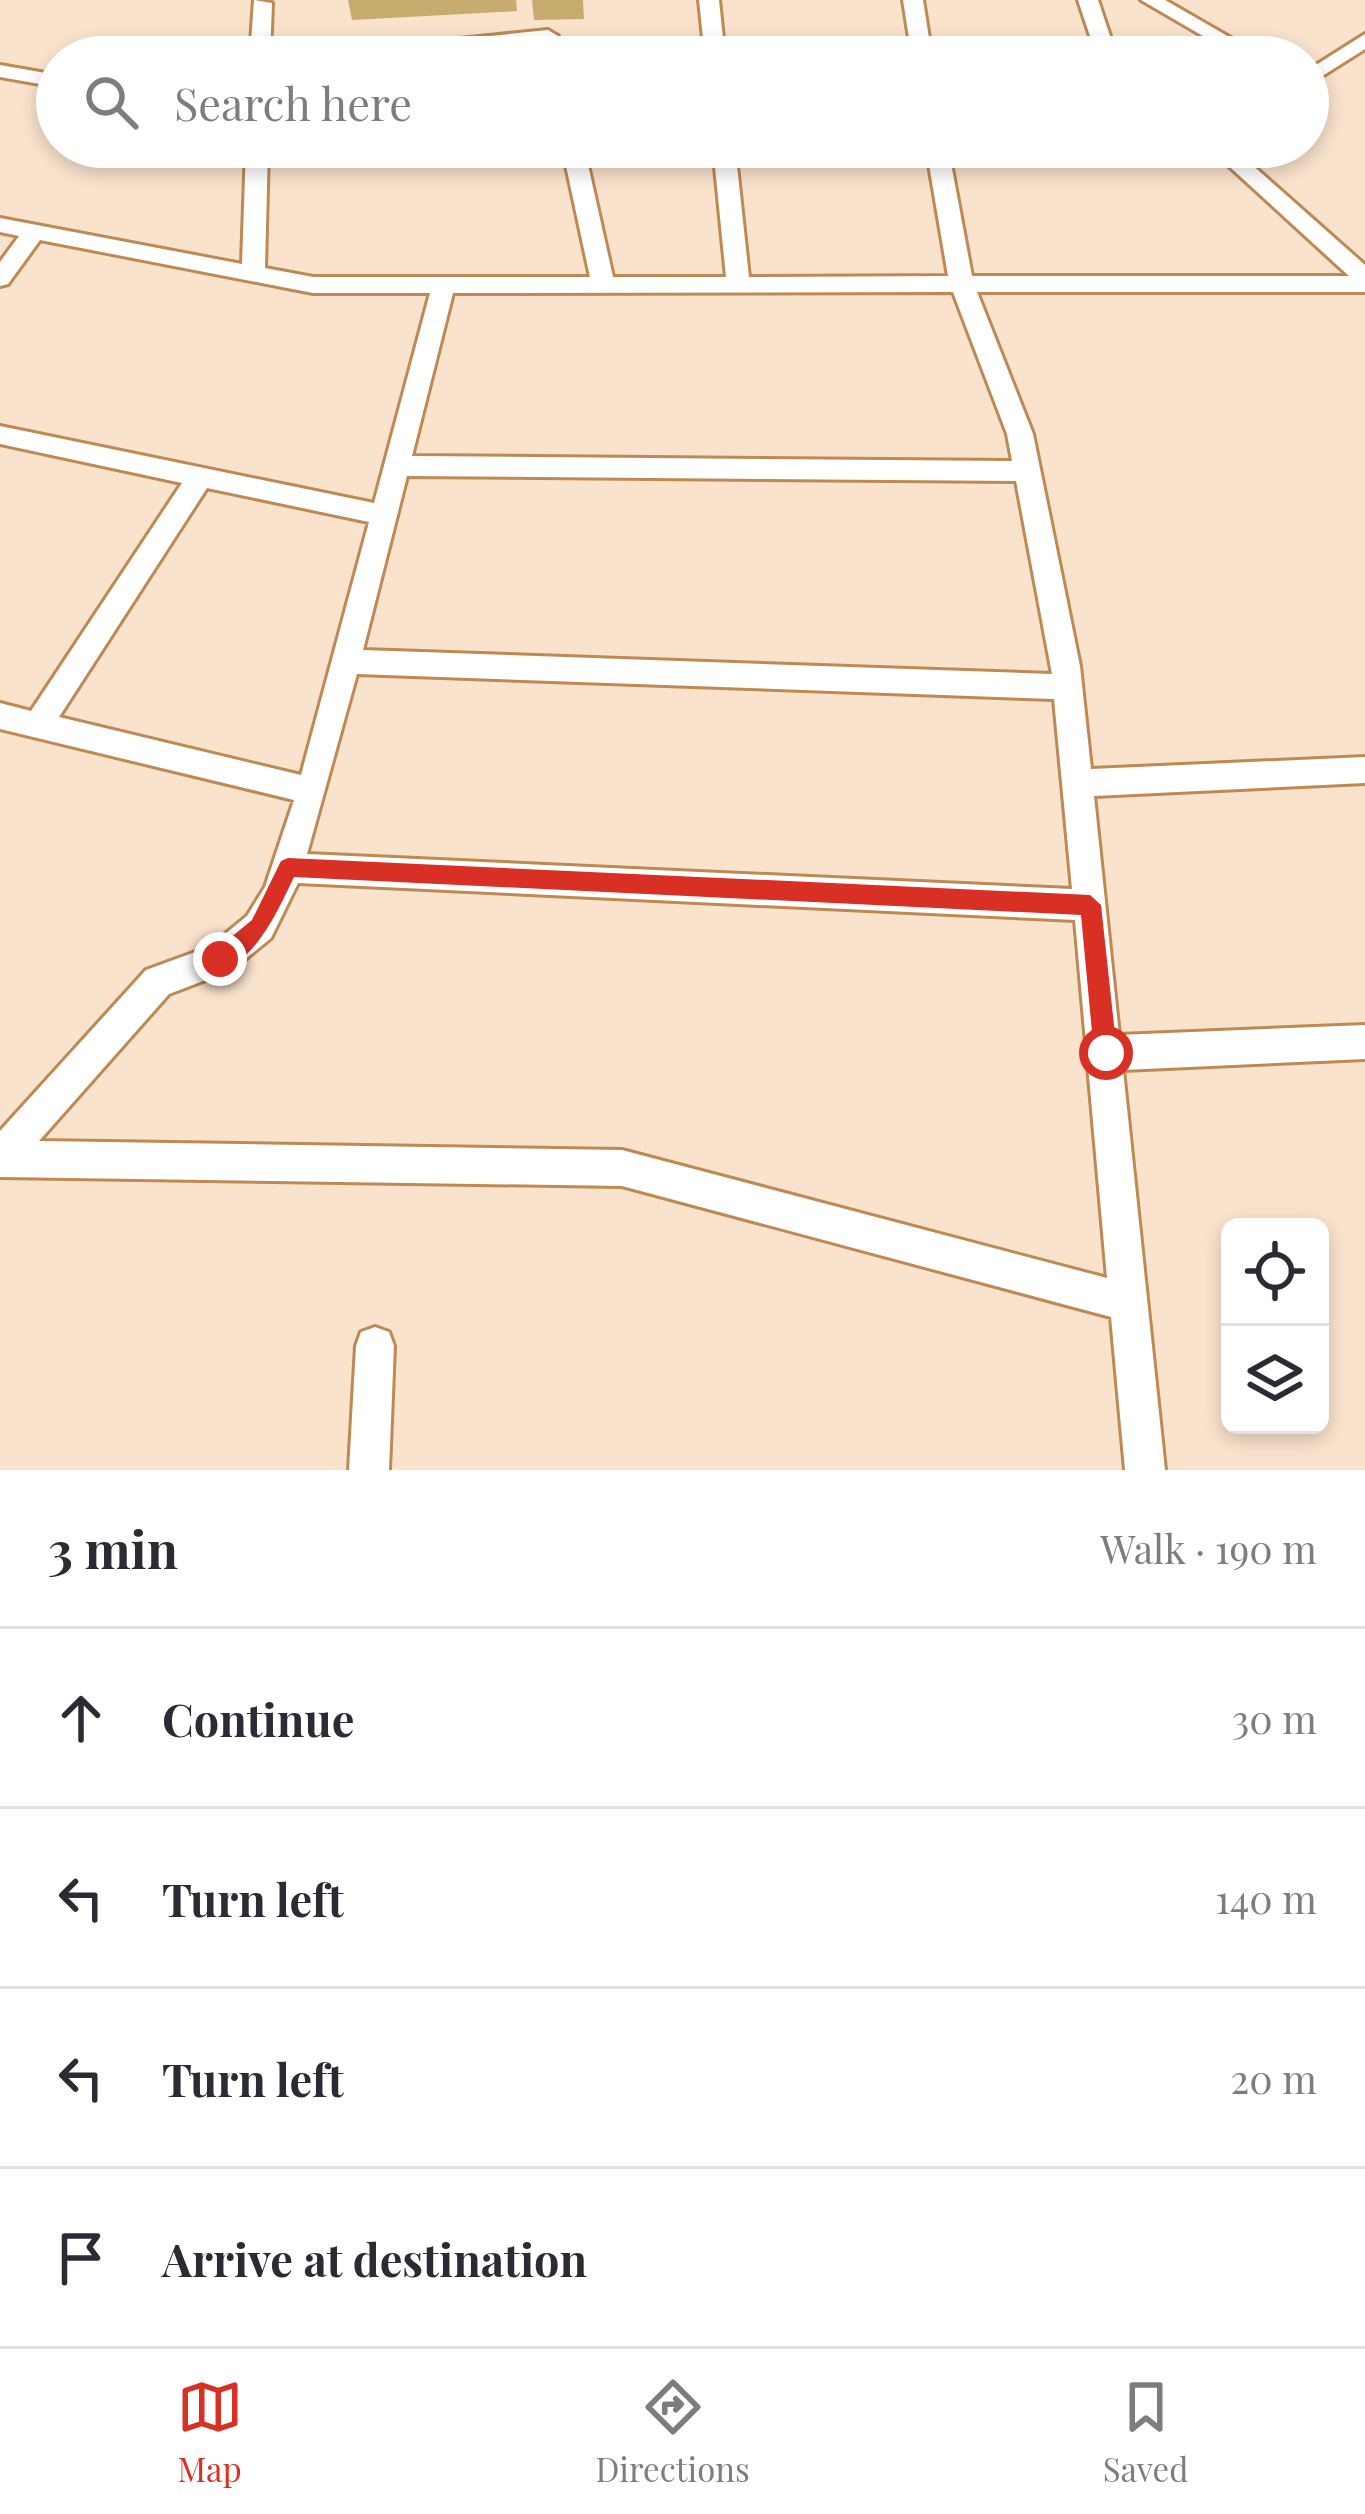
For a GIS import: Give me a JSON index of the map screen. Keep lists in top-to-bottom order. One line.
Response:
{"page":{"search":"Search here","heading":["3 min","Walk · 190 m"],"list":[["Continue","30 m"],["Turn left","140 m"],["Turn left","20 m"],"Arrive at destination"],"nav":["Map","Directions","Saved"]}}
